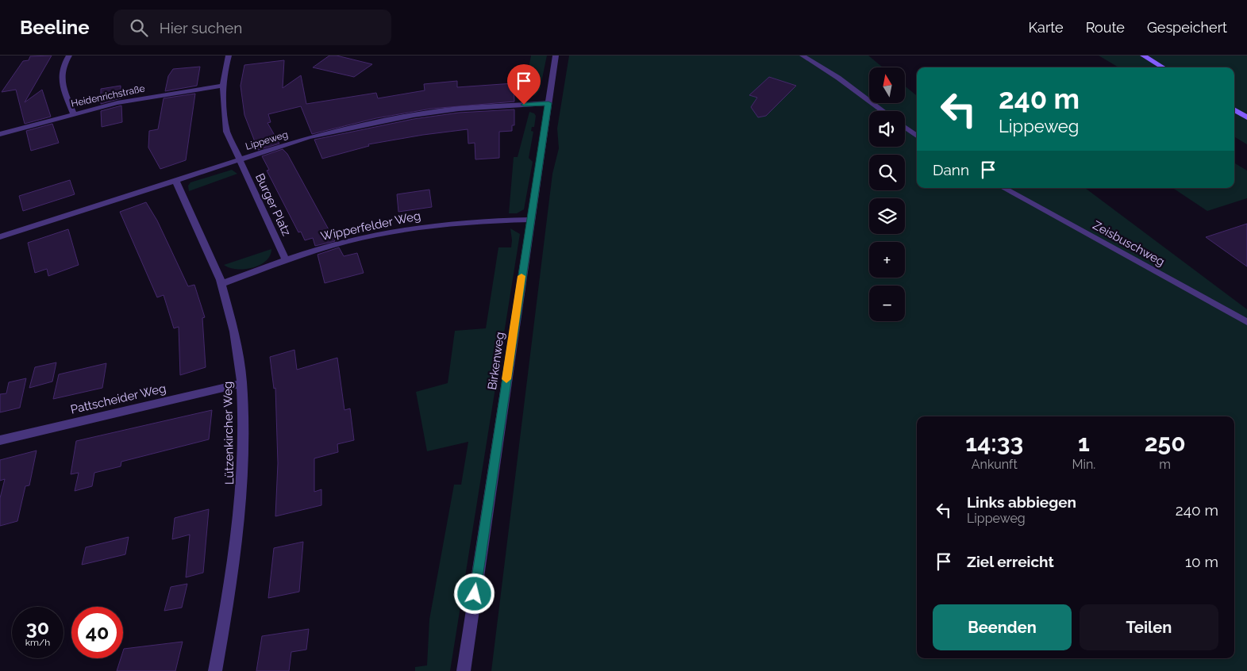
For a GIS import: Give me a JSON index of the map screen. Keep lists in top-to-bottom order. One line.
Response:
{"streets":{"street":["Heidenrichstraße","Lippeweg","Burger Platz","Wipperfelder Weg","Zeisbuschweg","Birkenweg","Pattscheider Weg","Lützenkircher Weg"]},"crossings":[["Heidenrichstraße","Burger Platz"],["Lippeweg","Burger Platz"],["Lippeweg","Birkenweg"],["Lippeweg","Lützenkircher Weg"],["Burger Platz","Wipperfelder Weg"],["Wipperfelder Weg","Birkenweg"],["Wipperfelder Weg","Lützenkircher Weg"],["Pattscheider Weg","Lützenkircher Weg"]],"north":"top","page":{"header":"Beeline","search":"Hier suchen","nav":["Karte","Route","Gespeichert"],"map_buttons":["+","−"],"turn":["240 m","Lippeweg"],"then":"Dann","eta":["14:33","Ankunft","1","Min.","250","m"],"list":[{"name":"Links abbiegen","note":"Lippeweg","value":"240 m"},{"name":"Ziel erreicht","value":"10 m"}],"buttons":["Beenden","Teilen"],"speed":"30 km/h","limit":"40"}}
